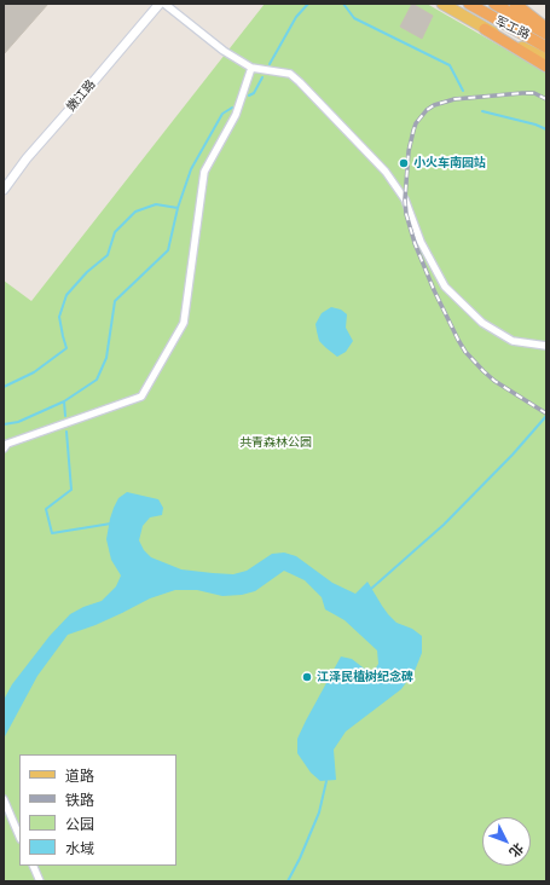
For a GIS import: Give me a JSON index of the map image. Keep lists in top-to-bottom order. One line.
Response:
{"streets":{"main road":["军工路"],"street":["嫩江路"]},"parks":["共青森林公园"],"places":["小火车南园站","江泽民植树纪念碑"],"legend":["道路","铁路","公园","水域"],"north":"bottom right"}
